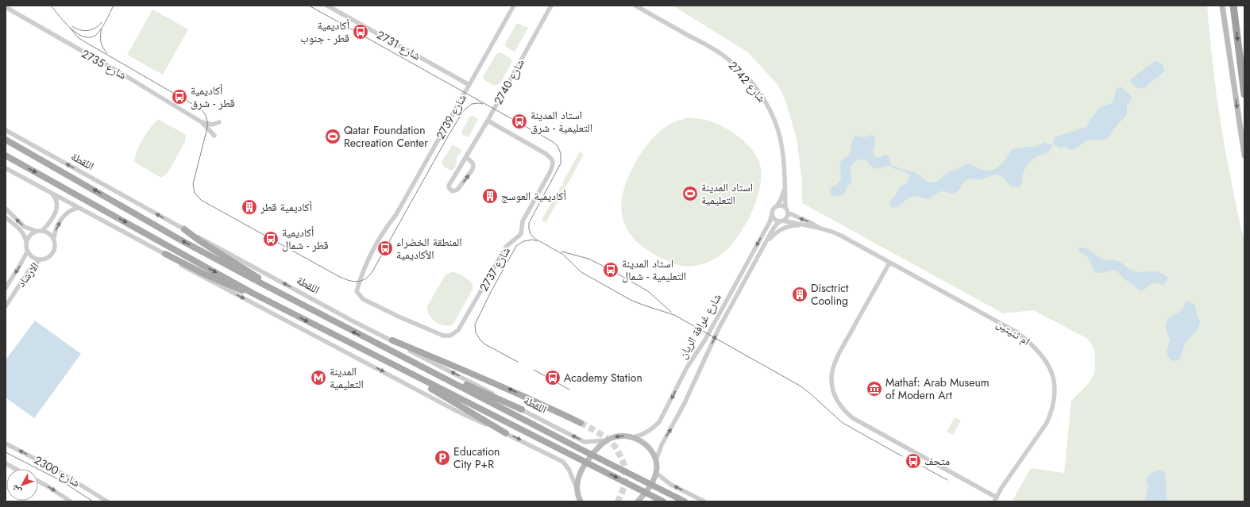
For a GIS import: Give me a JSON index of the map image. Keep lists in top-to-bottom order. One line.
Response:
{"streets":{"main road":["اللقطة"],"street":["شارع 2731","شارع 2735","شارع 2740","شارع 2742","شارع 2739","شارع 2737","الارشاد","شارع غرافة الريان","ام ثنيتين","شارع 2300"]},"crossings":[["شارع 2731","شارع 2739"],["شارع 2740","شارع 2737"],["شارع 2742","شارع غرافة الريان"],["شارع 2742","ام ثنيتين"],["شارع 2739","شارع 2737"],["اللقطة","شارع غرافة الريان"],["شارع غرافة الريان","ام ثنيتين"]],"places":{"bus stop":["أكاديمية قطر - جنوب","أكاديمية قطر - شرق","استاد المدينة التعليمية - شرق","أكاديمية قطر - شمال","المنطقة الخضراء الأكاديمية","استاد المدينة التعليمية - شمال","Academy Station","متحف"],"sports":["Qatar Foundation Recreation Center","استاد المدينة التعليمية"],"building":["أكاديمية العوسج","أكاديمية قطر","Disctrict Cooling"],"metro station":["المدينة التعليمية"],"museum":["Mathaf: Arab Museum of Modern Art"],"parking":["Education City P+R"]},"north":"bottom left"}
